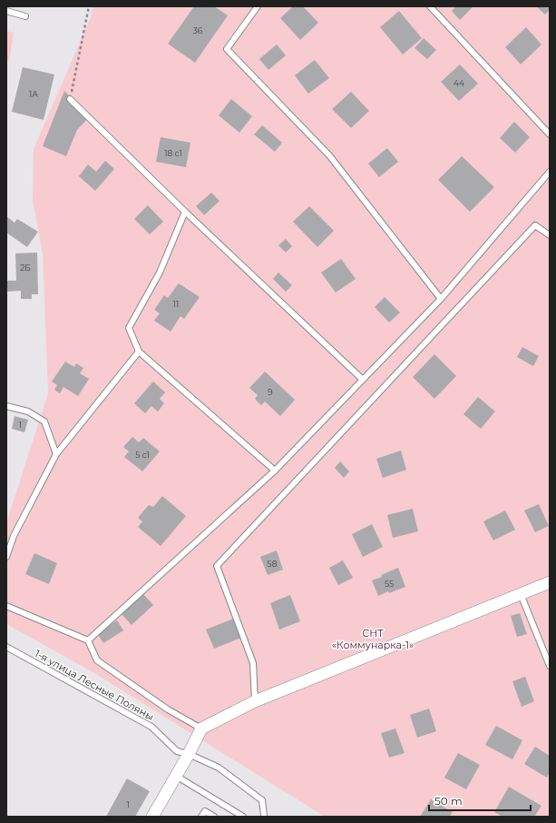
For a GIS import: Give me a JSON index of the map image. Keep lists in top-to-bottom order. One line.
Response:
{"streets":{"lane":["1-я улица Лесные Поляны"]},"parks":["СНТ «Коммунарка-1»"],"house_numbers":["36","44","1А","18 с1","2Б","11","9","1","5 с1","58","55","1"],"scale_bar":"50 m"}
